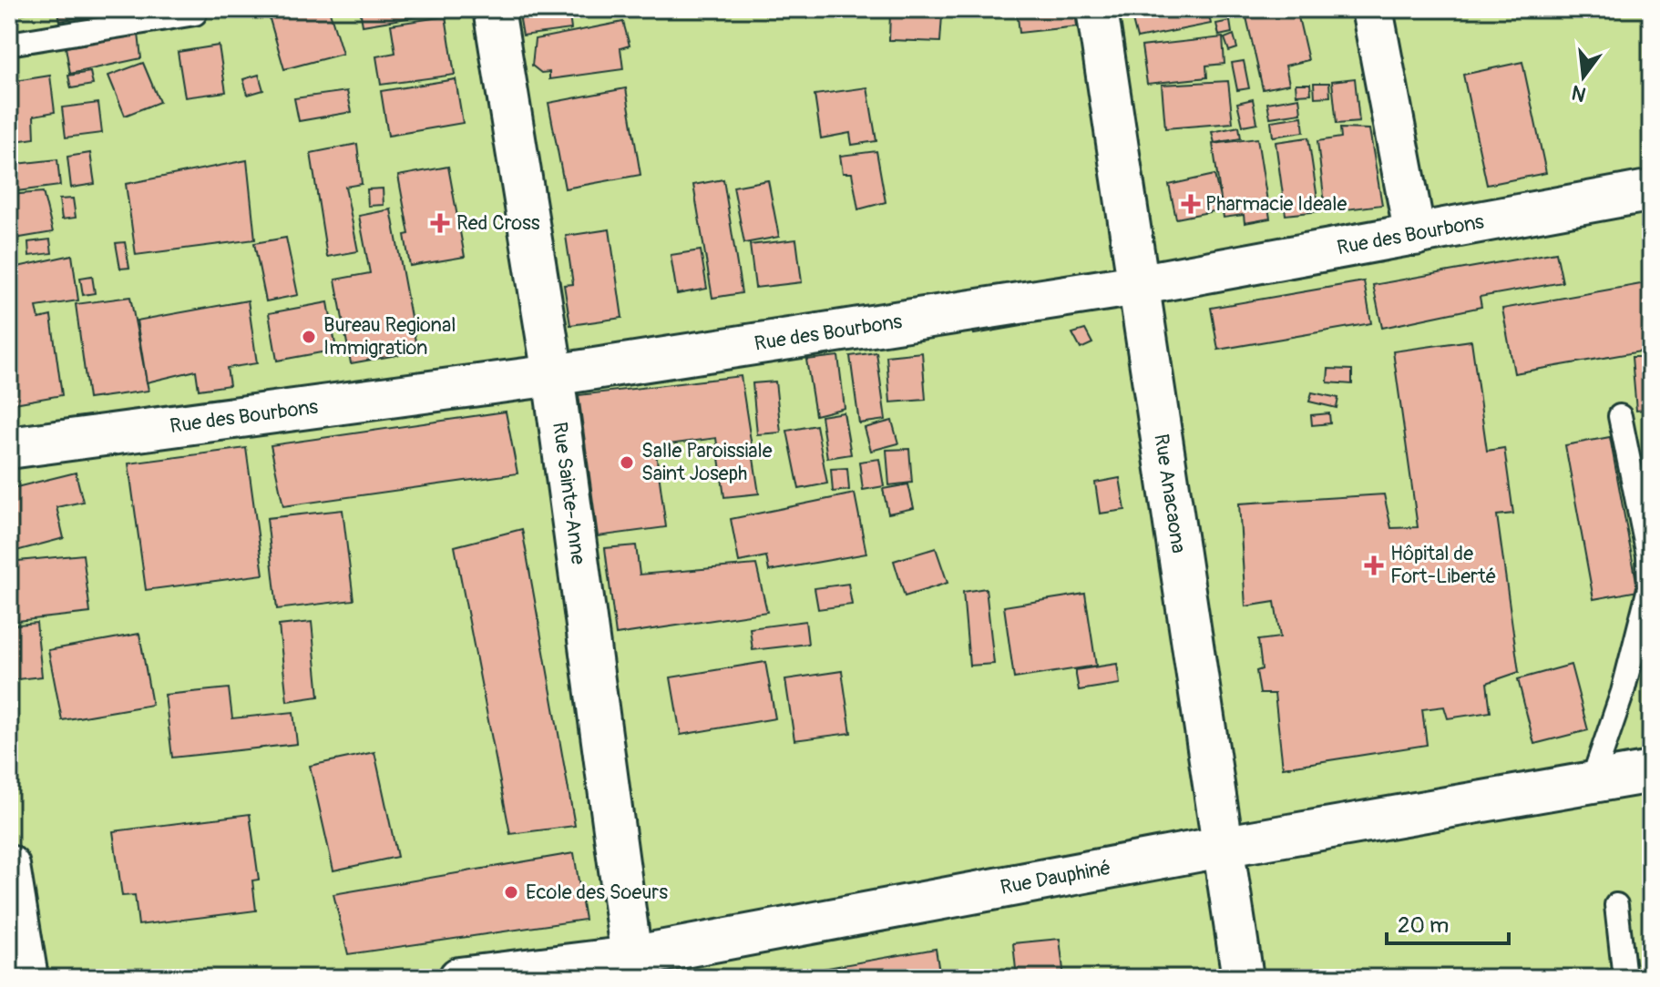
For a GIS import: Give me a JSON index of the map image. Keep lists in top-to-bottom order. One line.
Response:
{"streets":{"street":["Rue des Bourbons","Rue Sainte-Anne","Rue Anacaona","Rue Dauphiné"]},"crossings":[["Rue des Bourbons","Rue Sainte-Anne"],["Rue des Bourbons","Rue Anacaona"],["Rue Sainte-Anne","Rue Dauphiné"],["Rue Anacaona","Rue Dauphiné"]],"places":{"health":["Pharmacie Ideale","Red Cross","Hôpital de Fort-Liberté"],"other":["Bureau Regional Immigration","Salle Paroissiale Saint Joseph","Ecole des Soeurs"]},"scale_bar":"20 m","north":"bottom"}
